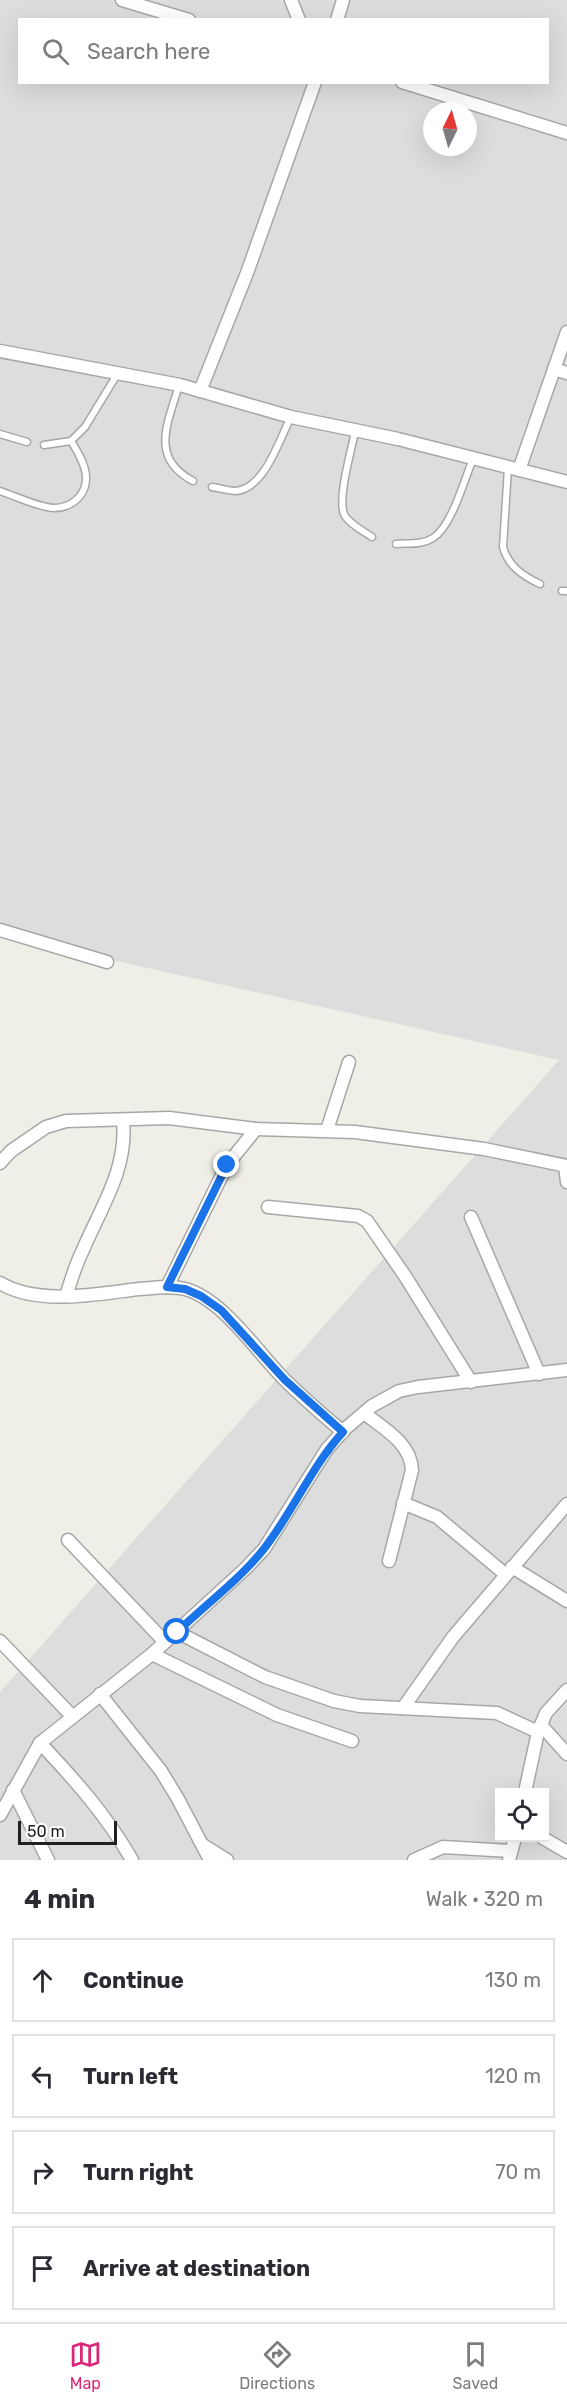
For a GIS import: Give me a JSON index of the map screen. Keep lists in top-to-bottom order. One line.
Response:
{"scale_bar":"50 m","north":"top","page":{"search":"Search here","scale":"50 m","heading":["4 min","Walk · 320 m"],"list":[["Continue","130 m"],["Turn left","120 m"],["Turn right","70 m"],"Arrive at destination"],"nav":["Map","Directions","Saved"]}}
